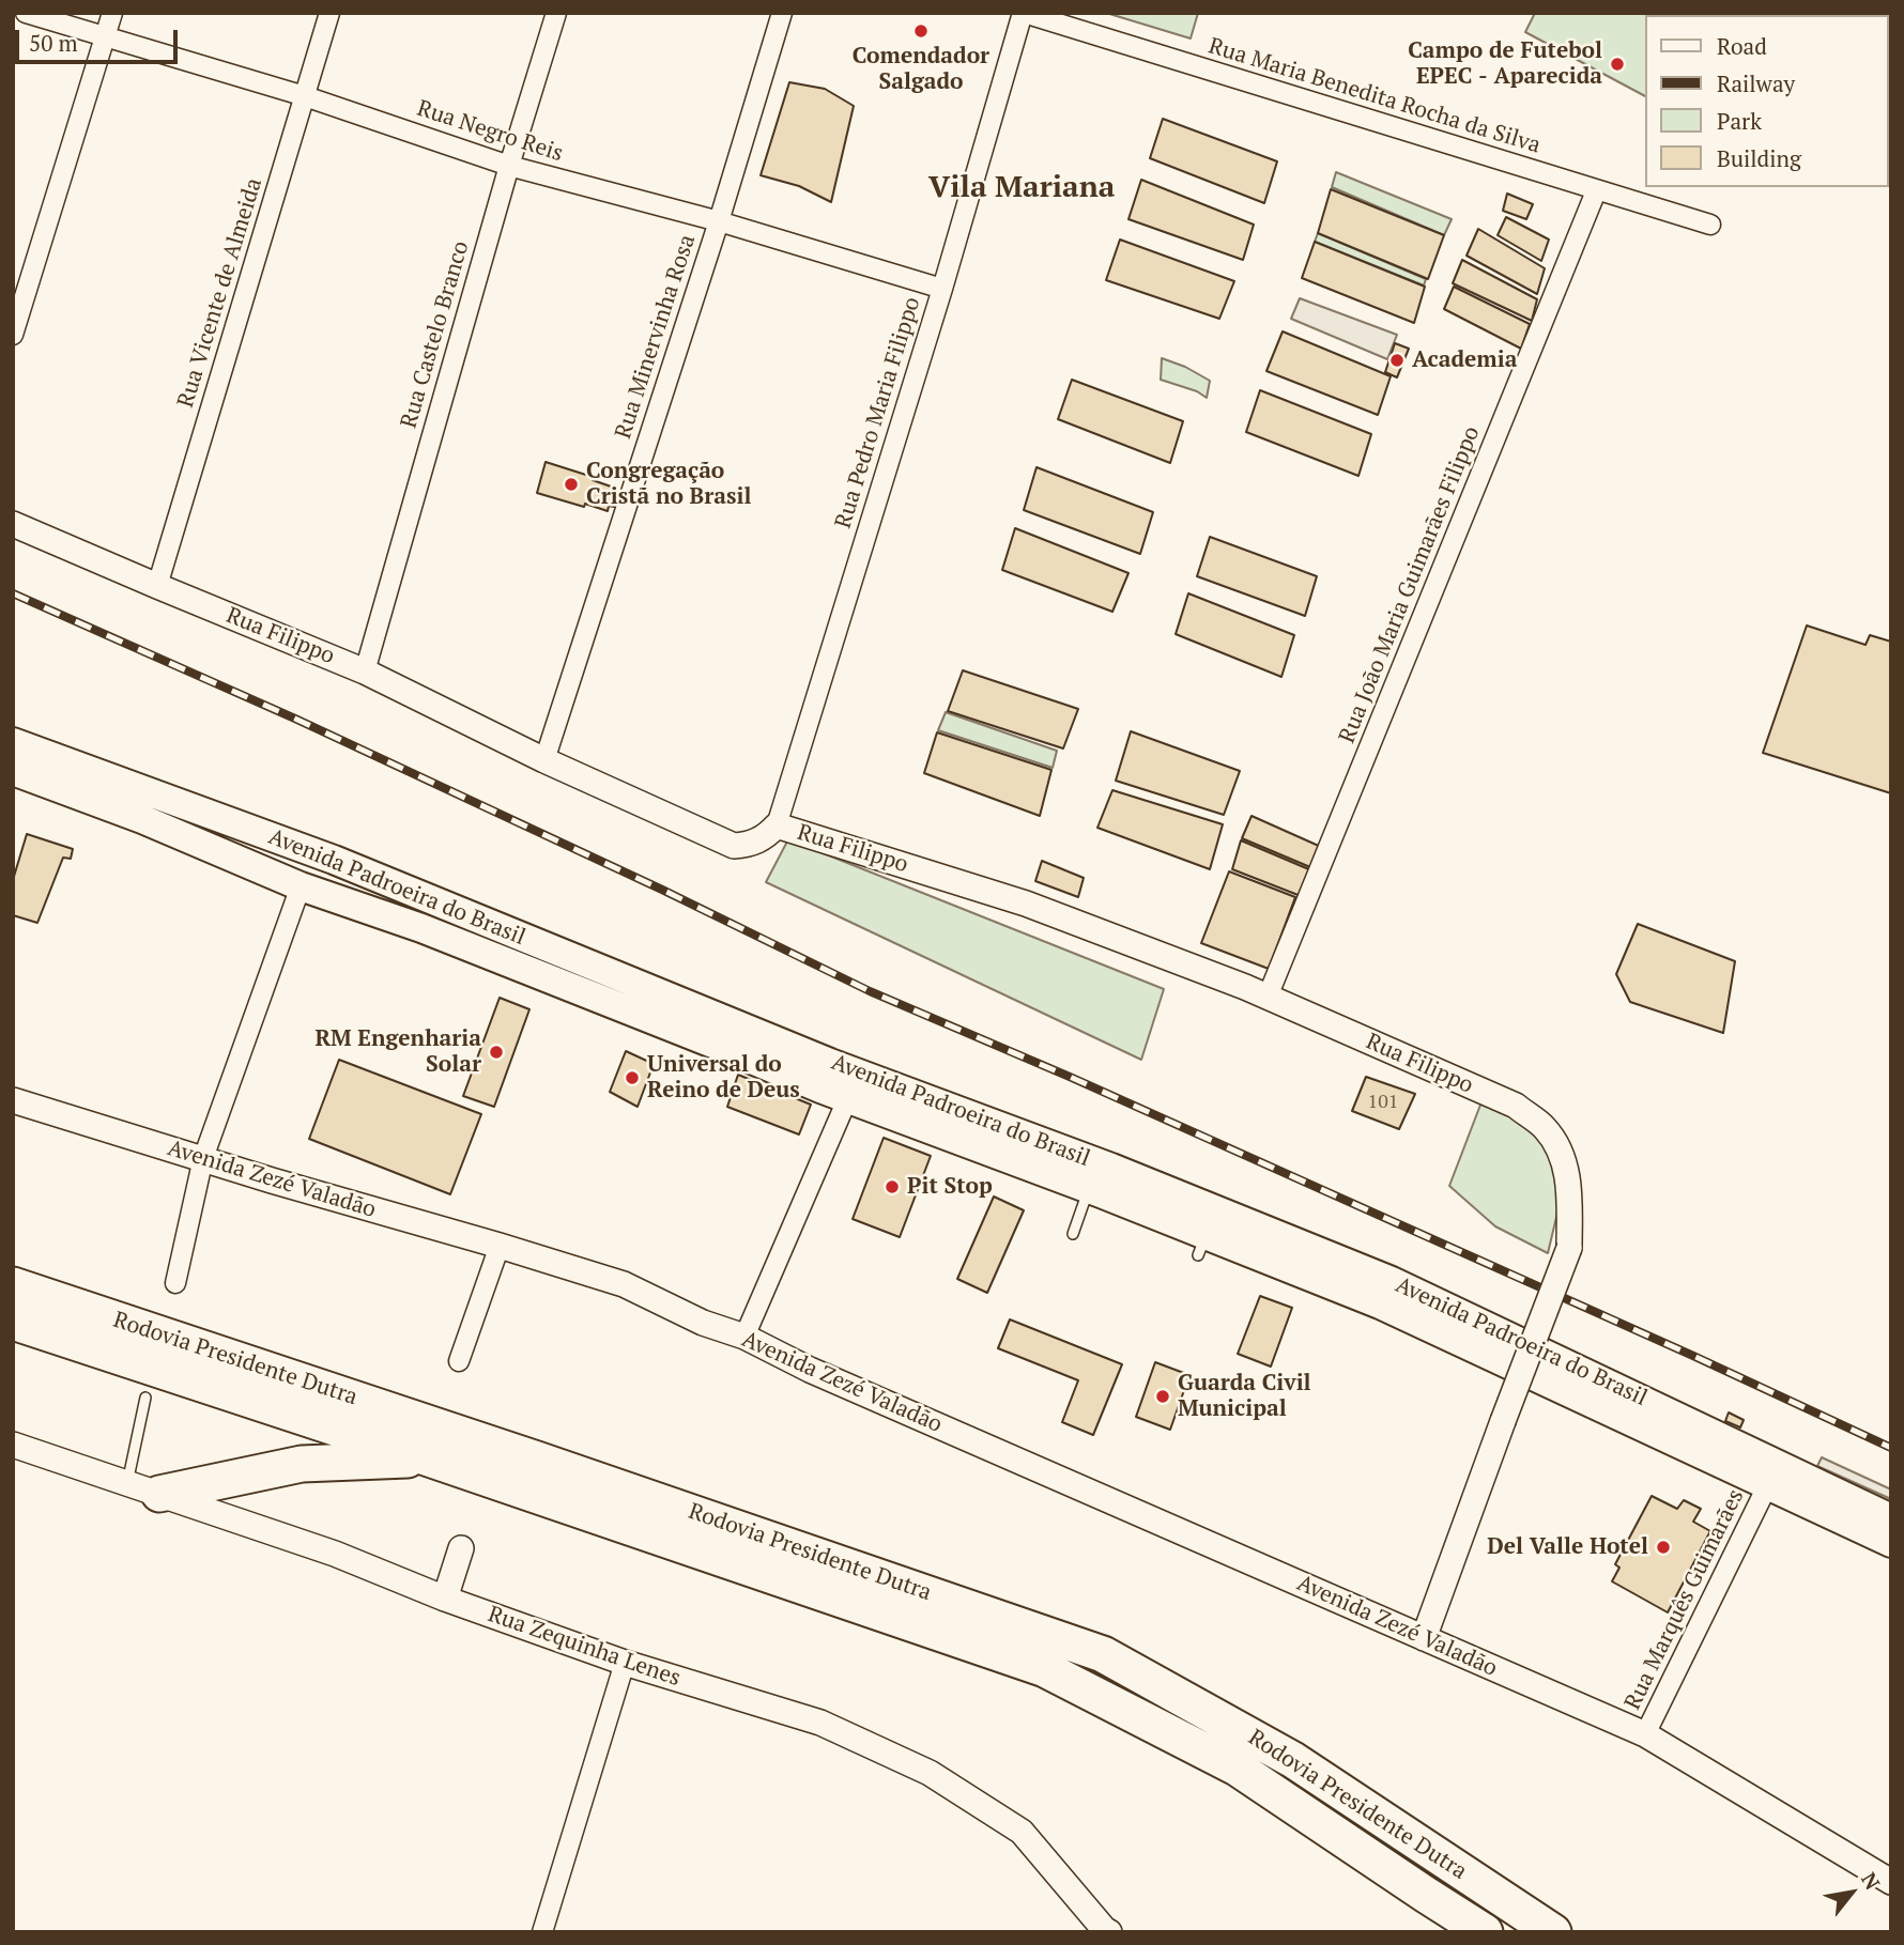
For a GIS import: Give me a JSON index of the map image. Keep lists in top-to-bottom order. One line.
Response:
{"streets":{"highway":["Rodovia Presidente Dutra"],"main road":["Avenida Padroeira do Brasil"],"street":["Rua Maria Benedita Rocha da Silva","Rua Negro Reis","Rua Vicente de Almeida","Rua Castelo Branco","Rua Minervinha Rosa","Rua Pedro Maria Filippo","Rua João Maria Guimarães Filippo","Rua Filippo","Avenida Zezé Valadão","Rua Marquês Guimarães","Rua Zequinha Lenes"]},"crossings":[["Rua Maria Benedita Rocha da Silva","Rua Pedro Maria Filippo"],["Rua Maria Benedita Rocha da Silva","Rua João Maria Guimarães Filippo"],["Rua Negro Reis","Rua Vicente de Almeida"],["Rua Negro Reis","Rua Castelo Branco"],["Rua Negro Reis","Rua Minervinha Rosa"],["Rua Negro Reis","Rua Pedro Maria Filippo"],["Rua Vicente de Almeida","Rua Filippo"],["Rua Castelo Branco","Rua Filippo"],["Rua Minervinha Rosa","Rua Filippo"],["Rua Pedro Maria Filippo","Rua Filippo"],["Rua João Maria Guimarães Filippo","Rua Filippo"],["Rua Filippo","Avenida Zezé Valadão"],["Avenida Padroeira do Brasil","Rua Marquês Guimarães"],["Avenida Zezé Valadão","Rua Marquês Guimarães"]],"districts":["Vila Mariana"],"places":["Comendador Salgado","Campo de Futebol EPEC - Aparecida","Academia","Congregação Cristã no Brasil","RM Engenharia Solar","Universal do Reino de Deus","Pit Stop","Guarda Civil Municipal","Del Valle Hotel"],"house_numbers":["101"],"legend":["Road","Railway","Park","Building"],"scale_bar":"50 m","north":"top right"}
